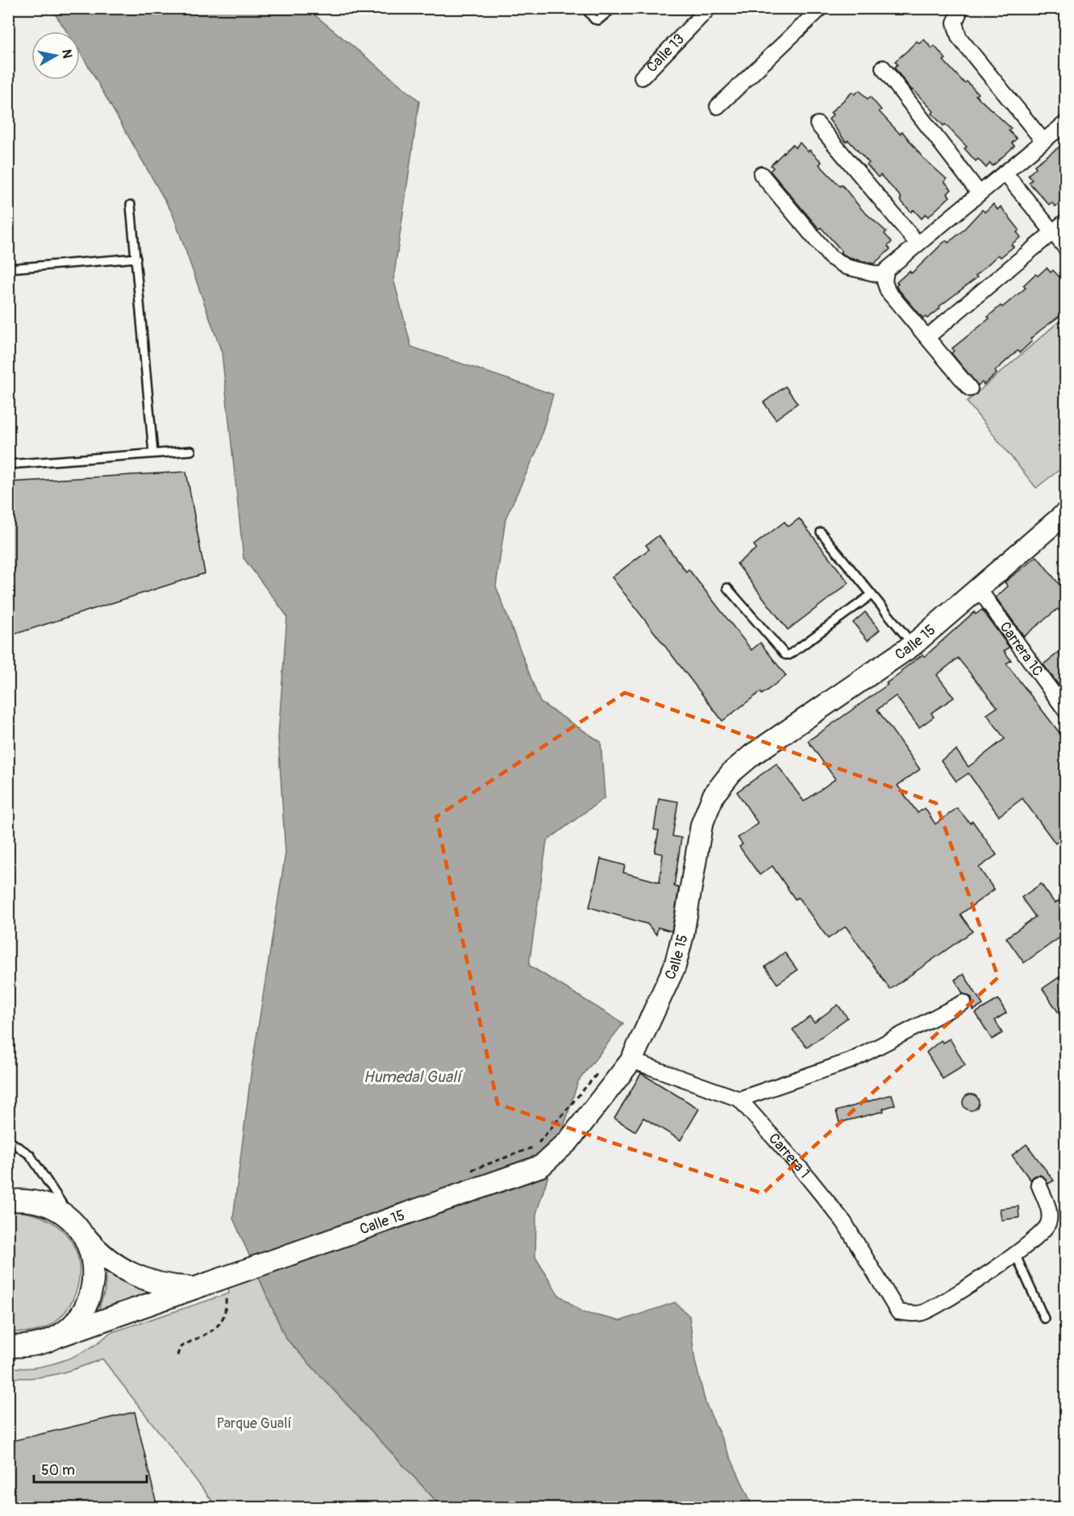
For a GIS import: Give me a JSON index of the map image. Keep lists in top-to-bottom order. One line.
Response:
{"streets":{"street":["Calle 13","Calle 15","Carrera 1C","Carrera 1"]},"crossings":[["Calle 15","Carrera 1C"],["Calle 15","Carrera 1"]],"water":["Humedal Gualí"],"parks":["Parque Gualí"],"scale_bar":"50 m","north":"right"}
